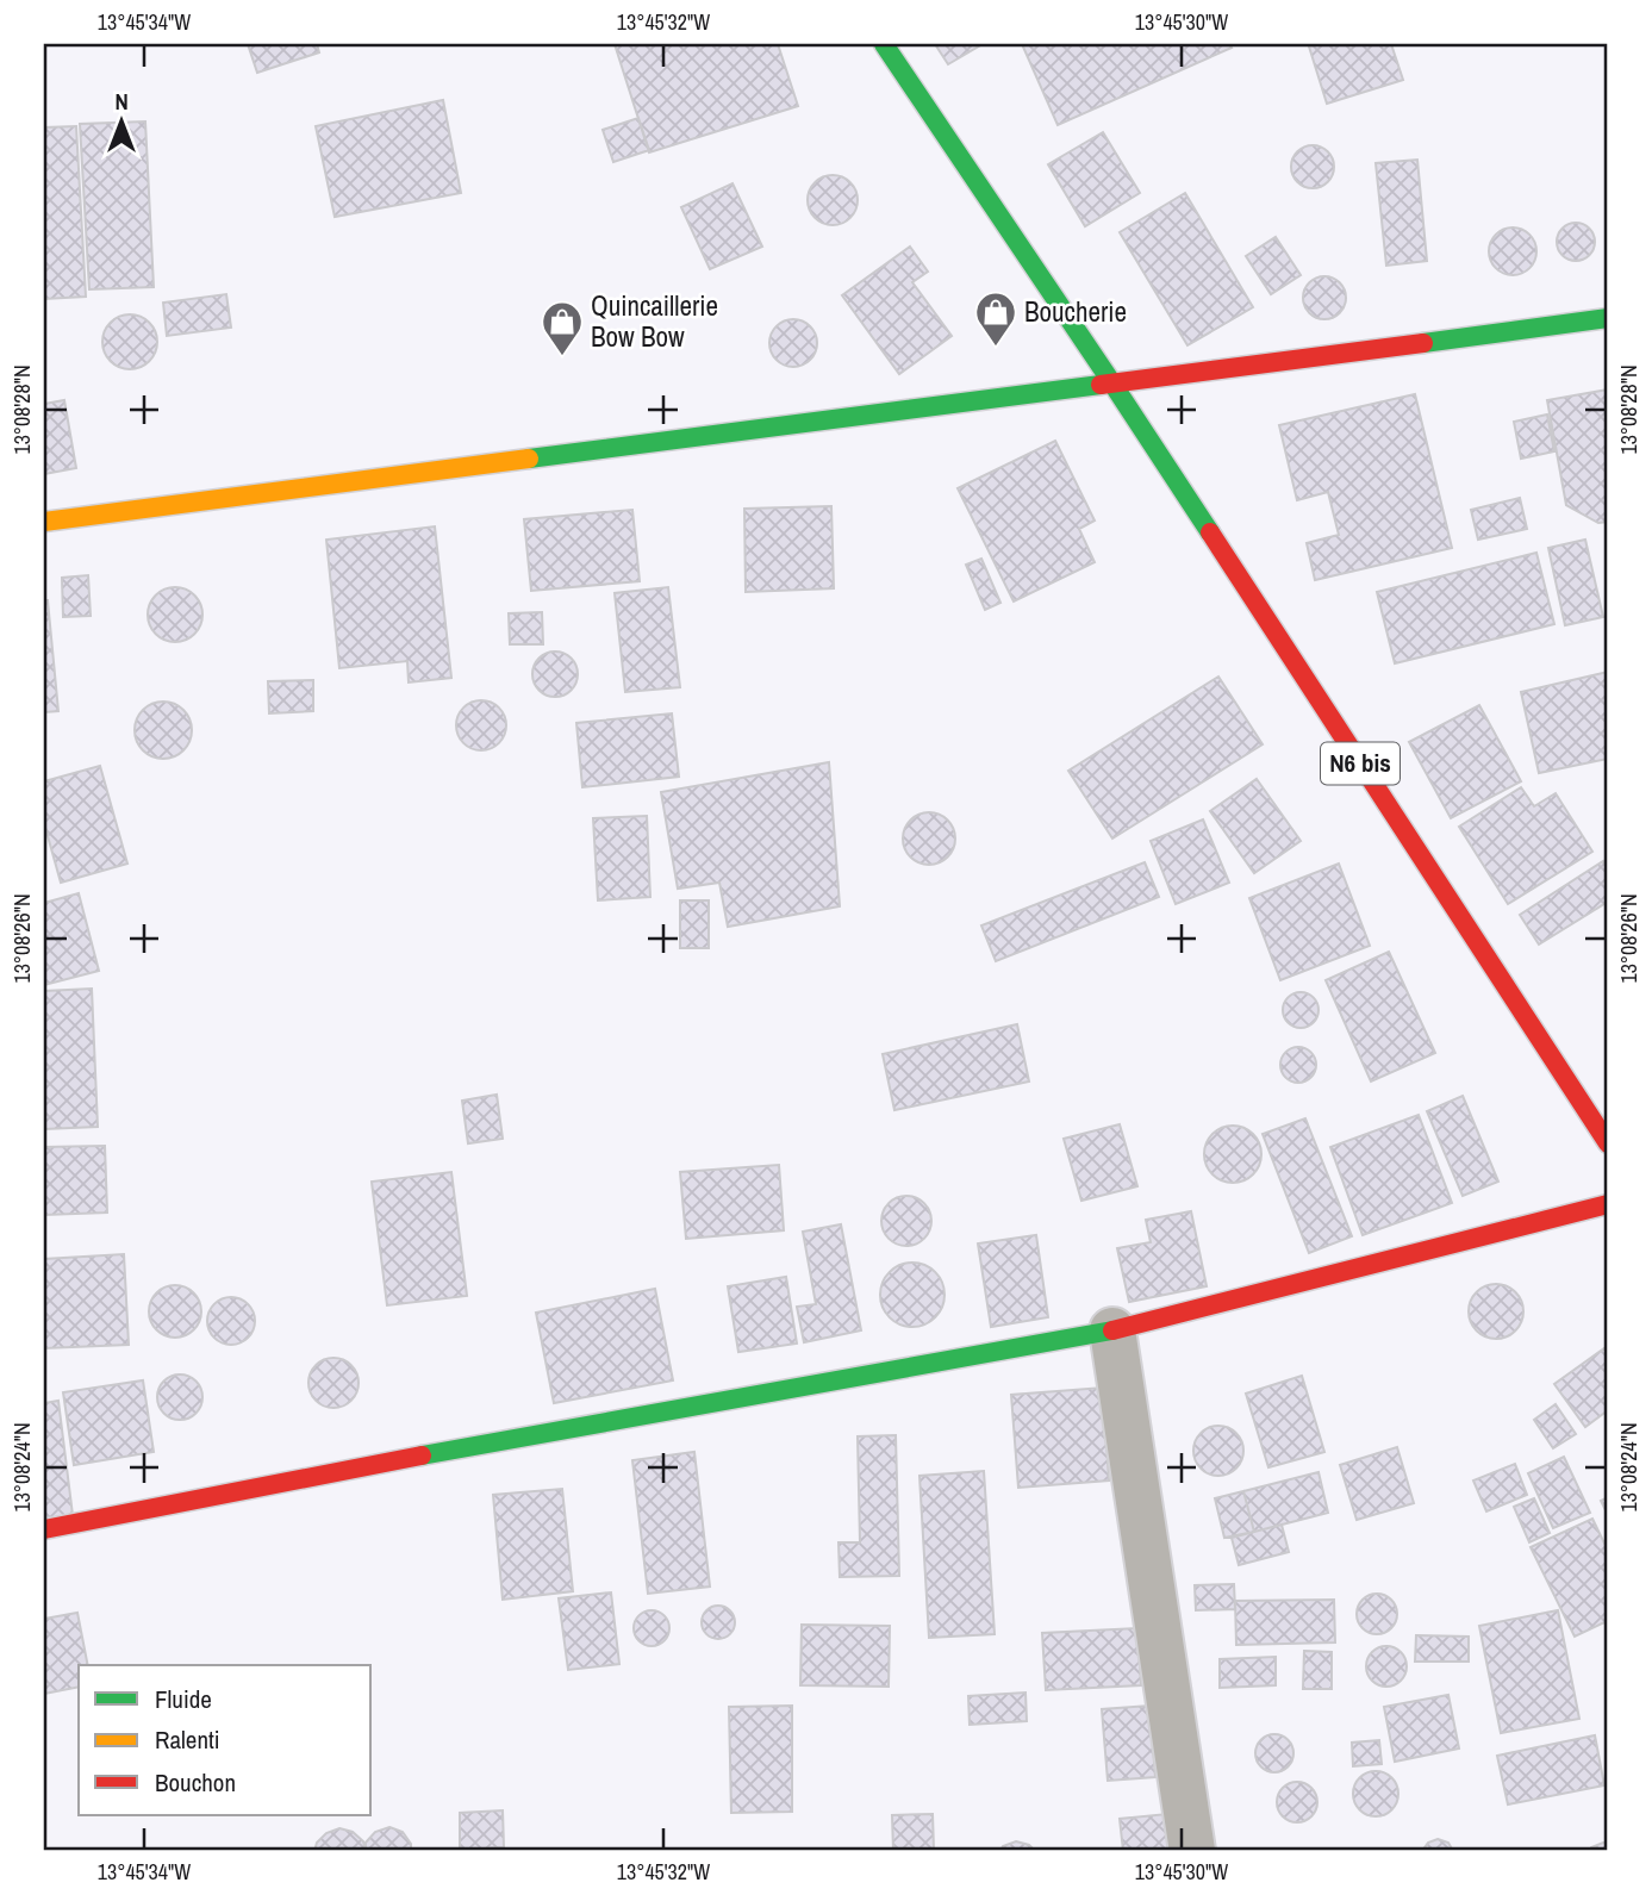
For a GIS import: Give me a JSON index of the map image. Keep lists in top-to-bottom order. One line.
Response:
{"streets":{"main road":["N6 bis"]},"places":{"shop":["Boucherie","Quincaillerie Bow Bow"]},"legend":["Fluide","Ralenti","Bouchon"],"north":"top","coordinates":["13°45'34\"W","13°45'32\"W","13°45'30\"W","13°08'28\"N","13°08'26\"N","13°08'24\"N"]}
